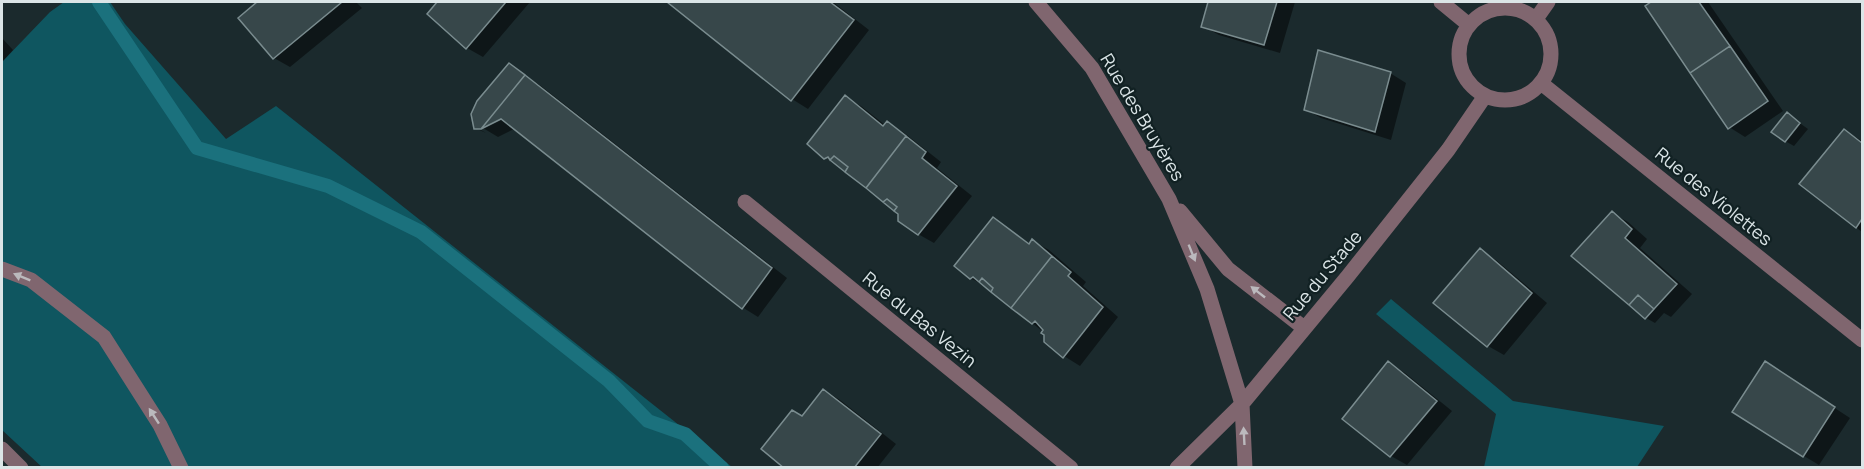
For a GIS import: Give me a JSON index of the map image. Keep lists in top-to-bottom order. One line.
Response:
{"streets":{"street":["Rue des Bruyères","Rue des Violettes","Rue du Stade","Rue du Bas Vezin"]},"crossings":[["Rue des Bruyères","Rue du Stade"],["Rue des Violettes","Rue du Stade"]]}
